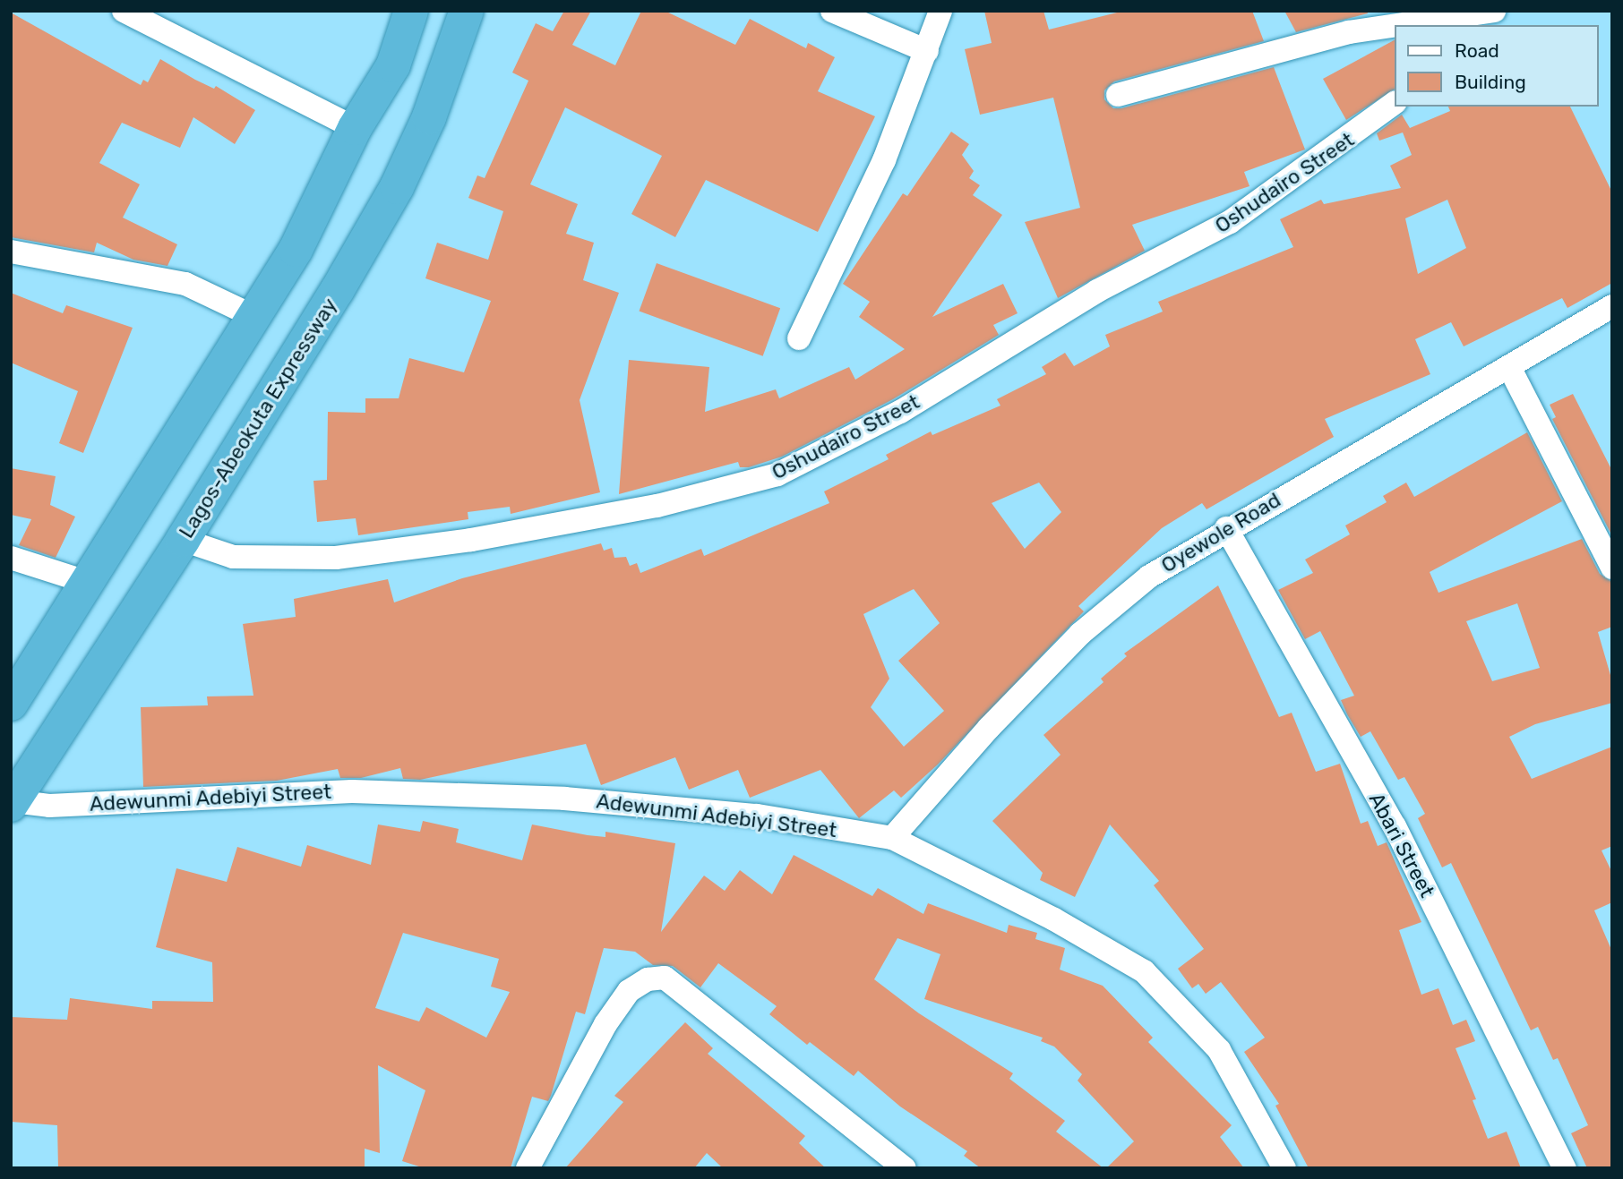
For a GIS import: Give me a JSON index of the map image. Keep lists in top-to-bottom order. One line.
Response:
{"streets":{"highway":["Lagos-Abeokuta Expressway"],"street":["Oshudairo Street","Oyewole Road","Adewunmi Adebiyi Street","Abari Street"]},"crossings":[["Oshudairo Street","Lagos-Abeokuta Expressway"],["Lagos-Abeokuta Expressway","Adewunmi Adebiyi Street"],["Oyewole Road","Adewunmi Adebiyi Street"],["Oyewole Road","Abari Street"]],"legend":["Road","Building"]}
